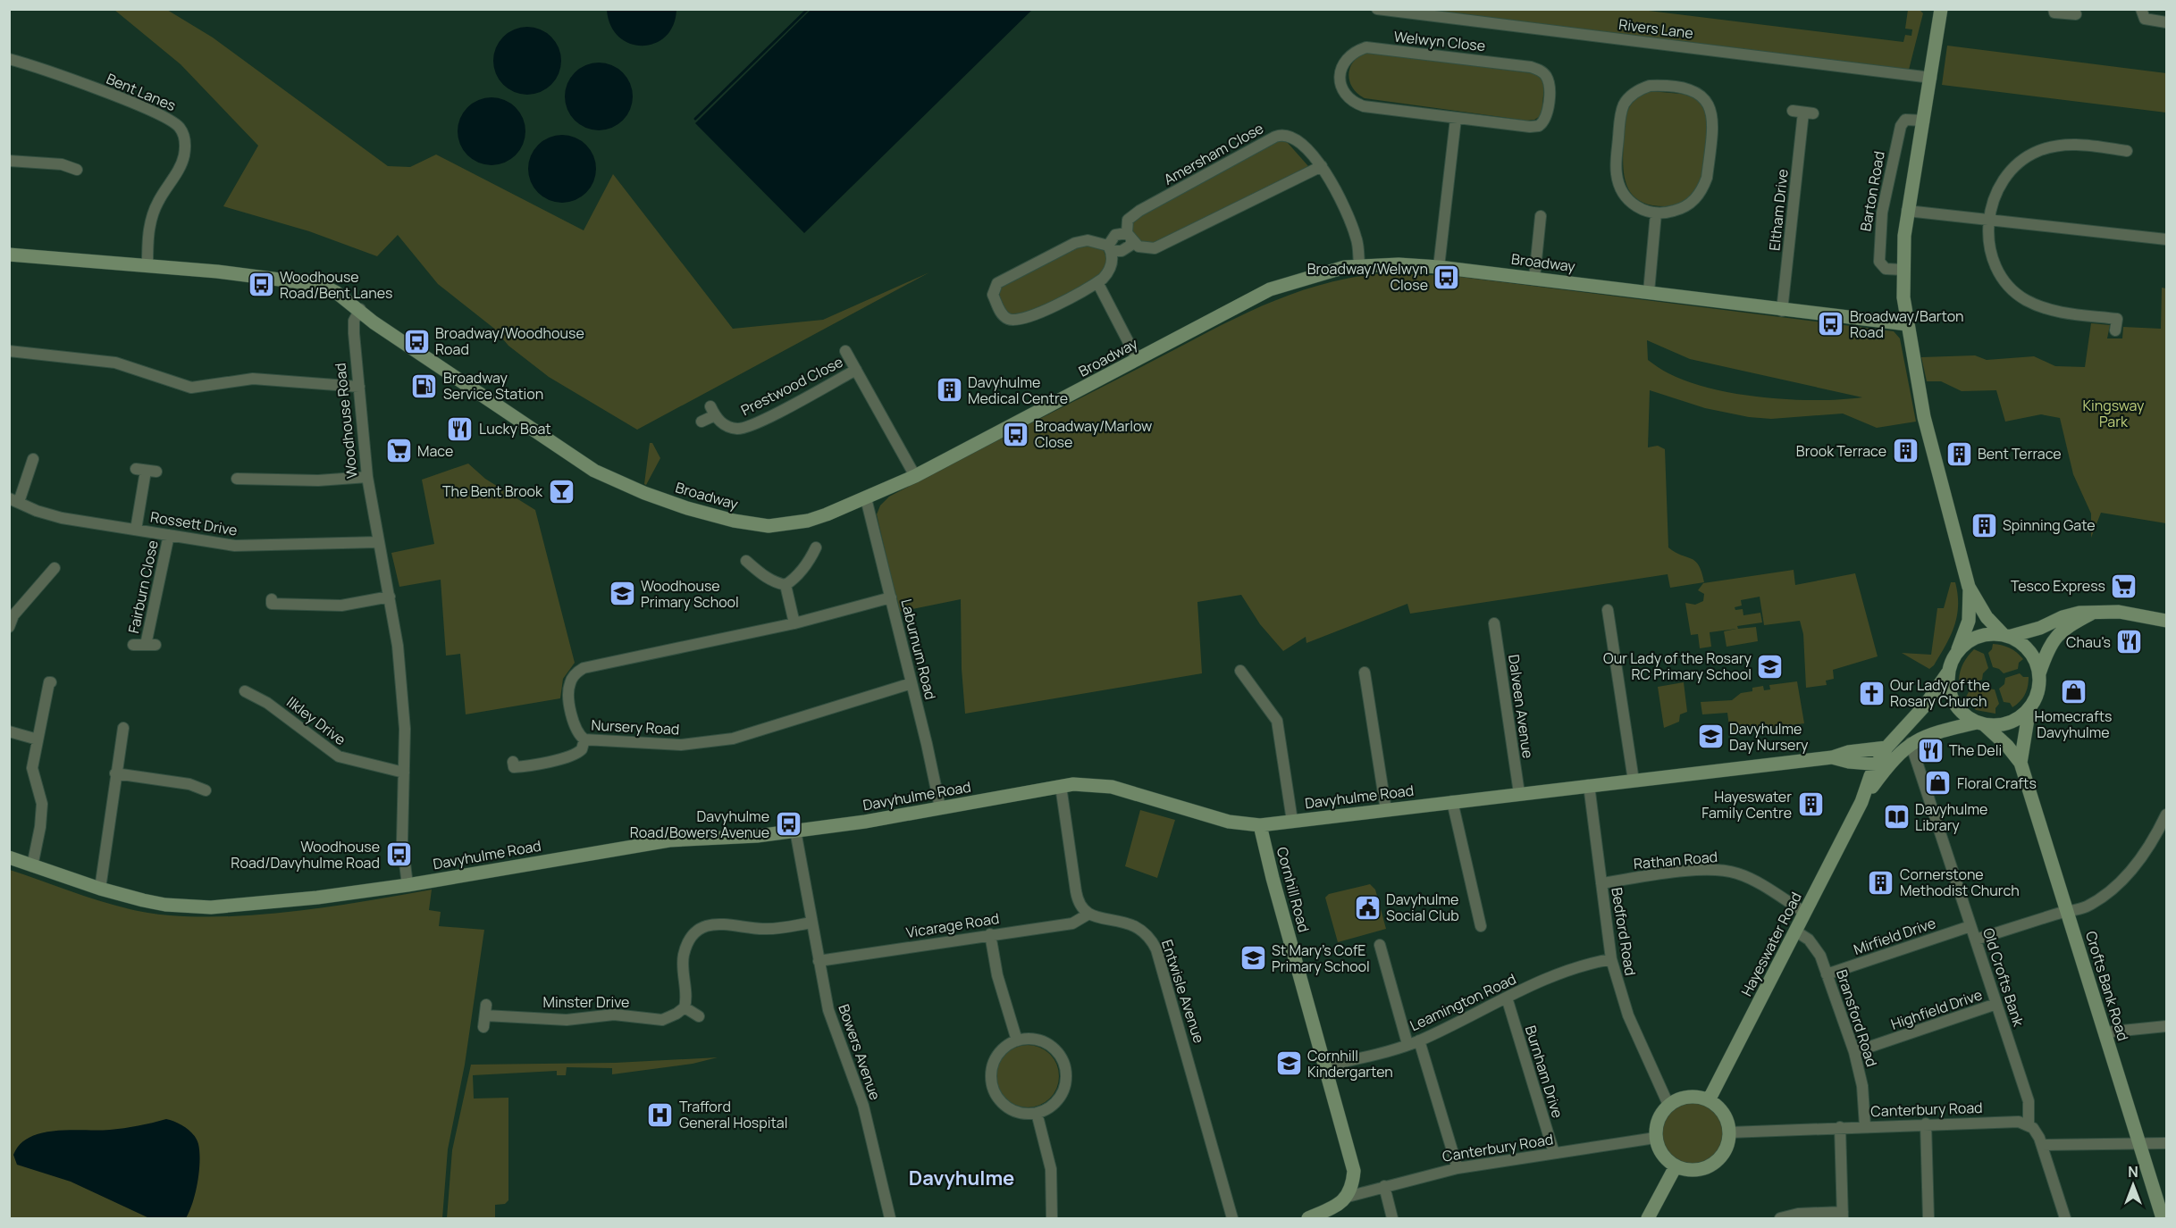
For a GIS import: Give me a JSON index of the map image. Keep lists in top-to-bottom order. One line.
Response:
{"streets":{"street":["Rivers Lane","Welwyn Close","Bent Lanes","Amersham Close","Barton Road","Eltham Drive","Broadway","Prestwood Close","Woodhouse Road","Rossett Drive","Fairburn Close","Laburnum Road","Dalveen Avenue","Ilkley Drive","Nursery Road","Davyhulme Road","Rathan Road","Cornhill Road","Vicarage Road","Bedford Road","Mirfield Drive","Hayeswater Road","Old Crofts Bank","Crofts Bank Road","Entwisle Avenue","Minster Drive","Leamington Road","Highfield Drive","Bransford Road","Bowers Avenue","Burnham Drive","Canterbury Road"]},"crossings":[["Amersham Close","Broadway"],["Eltham Drive","Broadway"],["Broadway","Prestwood Close"],["Broadway","Woodhouse Road"],["Broadway","Laburnum Road"],["Woodhouse Road","Rossett Drive"],["Woodhouse Road","Ilkley Drive"],["Woodhouse Road","Davyhulme Road"],["Rossett Drive","Fairburn Close"],["Laburnum Road","Nursery Road"],["Laburnum Road","Davyhulme Road"],["Dalveen Avenue","Davyhulme Road"],["Davyhulme Road","Cornhill Road"],["Davyhulme Road","Bedford Road"],["Davyhulme Road","Bowers Avenue"],["Rathan Road","Bedford Road"],["Rathan Road","Hayeswater Road"],["Cornhill Road","Leamington Road"],["Cornhill Road","Canterbury Road"],["Vicarage Road","Entwisle Avenue"],["Vicarage Road","Bowers Avenue"],["Bedford Road","Hayeswater Road"],["Bedford Road","Leamington Road"],["Bedford Road","Canterbury Road"],["Mirfield Drive","Old Crofts Bank"],["Mirfield Drive","Bransford Road"],["Hayeswater Road","Old Crofts Bank"],["Hayeswater Road","Crofts Bank Road"],["Hayeswater Road","Bransford Road"],["Hayeswater Road","Canterbury Road"],["Old Crofts Bank","Highfield Drive"],["Old Crofts Bank","Canterbury Road"],["Leamington Road","Burnham Drive"],["Highfield Drive","Bransford Road"],["Bransford Road","Canterbury Road"],["Burnham Drive","Canterbury Road"]],"districts":["Davyhulme"],"parks":["Kingsway Park"],"places":{"bus stop":["Broadway/Welwyn Close","Woodhouse Road/Bent Lanes","Broadway/Barton Road","Broadway/Woodhouse Road","Broadway/Marlow Close","Davyhulme Road/Bowers Avenue","Woodhouse Road/Davyhulme Road"],"fuel station":["Broadway Service Station"],"building":["Davyhulme Medical Centre","Brook Terrace","Bent Terrace","Spinning Gate","Hayeswater Family Centre","Cornerstone Methodist Church"],"restaurant":["Lucky Boat","Chau's","The Deli"],"supermarket":["Mace","Tesco Express"],"bar":["The Bent Brook"],"school or university":["Woodhouse Primary School","Our Lady of the Rosary RC Primary School","Davyhulme Day Nursery","St Mary's CofE Primary School","Cornhill Kindergarten"],"shop":["Homecrafts Davyhulme","Floral Crafts"],"church":["Our Lady of the Rosary Church"],"library":["Davyhulme Library"],"public building":["Davyhulme Social Club"],"hospital":["Trafford General Hospital"]},"north":"top"}
